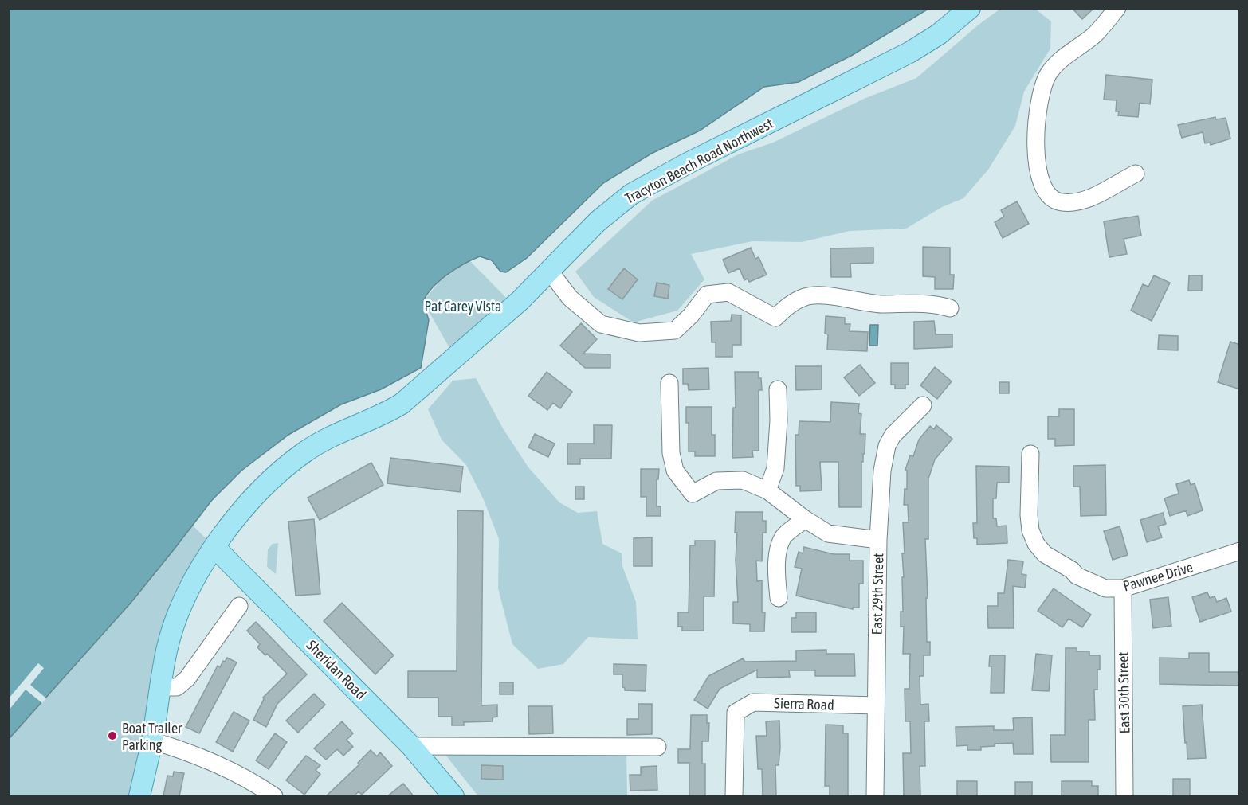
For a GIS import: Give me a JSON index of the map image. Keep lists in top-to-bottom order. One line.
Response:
{"streets":{"main road":["Tracyton Beach Road Northwest","Sheridan Road"],"street":["Pawnee Drive","East 29th Street","East 30th Street","Sierra Road"]},"crossings":[["Tracyton Beach Road Northwest","Sheridan Road"],["Pawnee Drive","East 30th Street"],["East 29th Street","Sierra Road"]],"parks":["Pat Carey Vista"],"places":["Boat Trailer Parking"]}
